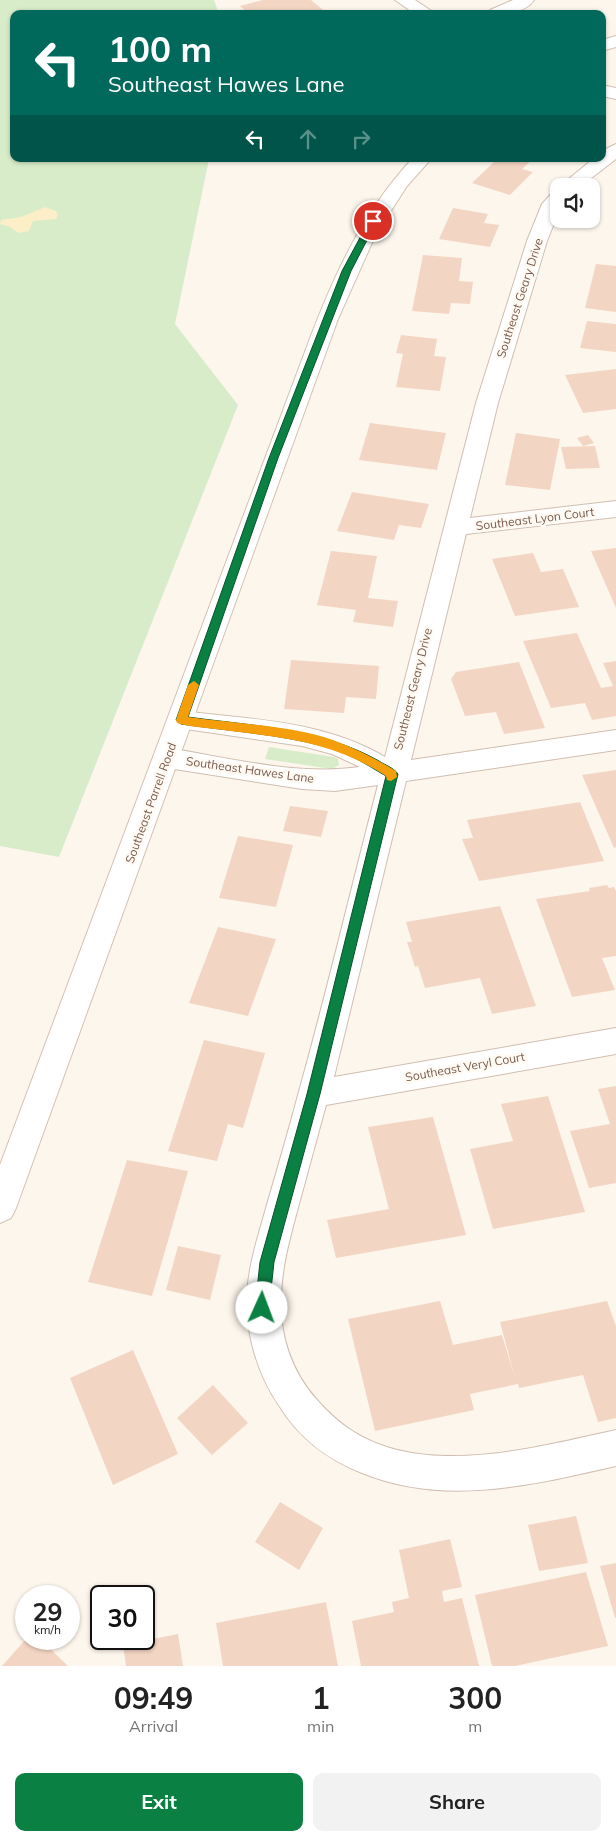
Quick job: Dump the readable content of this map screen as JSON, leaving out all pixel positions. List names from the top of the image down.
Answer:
{
  "streets": {
    "street": [
      "Southeast Geary Drive",
      "Southeast Lyon Court",
      "Southeast Hawes Lane",
      "Southeast Parrell Road",
      "Southeast Veryl Court"
    ]
  },
  "crossings": [
    ["Southeast Geary Drive", "Southeast Lyon Court"],
    ["Southeast Geary Drive", "Southeast Hawes Lane"],
    ["Southeast Geary Drive", "Southeast Veryl Court"],
    ["Southeast Hawes Lane", "Southeast Parrell Road"]
  ],
  "page": {
    "turn": ["100 m", "Southeast Hawes Lane"],
    "speed": "29 km/h",
    "limit": "30",
    "eta": [
      "09:49",
      "Arrival",
      "1",
      "min",
      "300",
      "m"
    ],
    "buttons": ["Exit", "Share"]
  }
}
